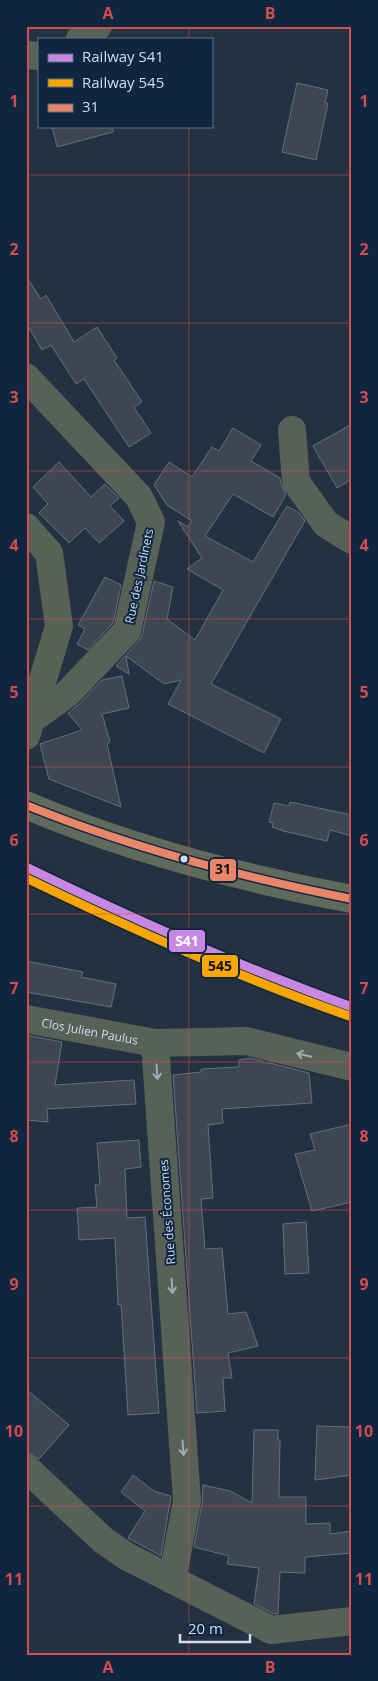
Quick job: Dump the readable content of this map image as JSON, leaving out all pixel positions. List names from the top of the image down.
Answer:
{
  "streets": {
    "street": ["Rue des Jardinets", "Clos Julien Paulus", "Rue des Économes"]
  },
  "crossings": [
    ["Clos Julien Paulus", "Rue des Économes"]
  ],
  "one_way": ["Rue des Économes"],
  "lines": ["transit line 31", "rail line S41", "rail line 545"],
  "legend": ["Railway S41", "Railway 545", "31"],
  "scale_bar": "20 m",
  "grid": {
    "columns": ["A", "B"],
    "rows": [
      "1",
      "2",
      "3",
      "4",
      "5",
      "6",
      "7",
      "8",
      "9",
      "10",
      "11"
    ]
  }
}
